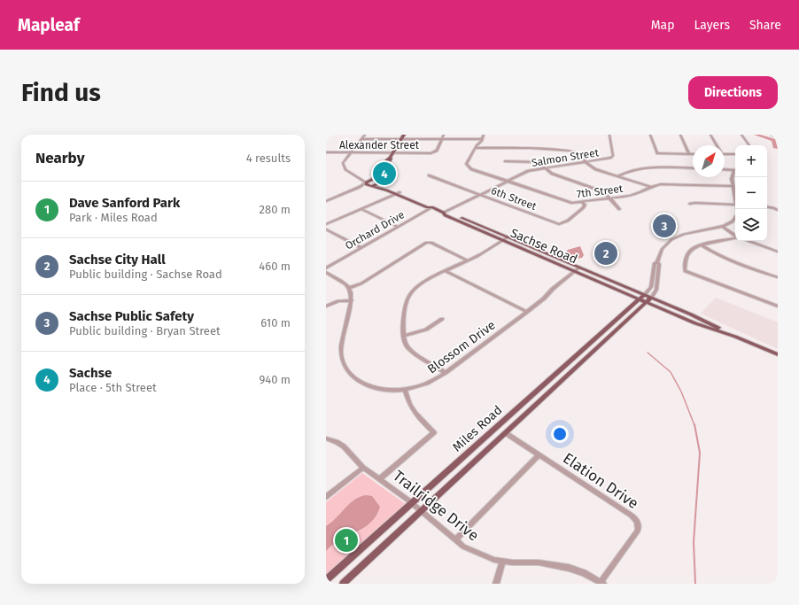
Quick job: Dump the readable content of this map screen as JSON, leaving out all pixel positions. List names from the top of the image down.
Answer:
{
  "streets": {
    "main road": ["Sachse Road", "Miles Road"],
    "street": [
      "Alexander Street",
      "Salmon Street",
      "7th Street",
      "6th Street",
      "Orchard Drive",
      "Blossom Drive",
      "Elation Drive",
      "Trailridge Drive"
    ]
  },
  "crossings": [
    ["Alexander Street", "Sachse Road"],
    ["Salmon Street", "7th Street"],
    ["Salmon Street", "6th Street"],
    ["Salmon Street", "Sachse Road"],
    ["7th Street", "6th Street"],
    ["Orchard Drive", "Sachse Road"],
    ["Sachse Road", "Blossom Drive"],
    ["Sachse Road", "Miles Road"],
    ["Miles Road", "Elation Drive"],
    ["Miles Road", "Trailridge Drive"],
    ["Elation Drive", "Trailridge Drive"]
  ],
  "north": "top right",
  "page": {
    "header": "Mapleaf",
    "nav": ["Map", "Layers", "Share"],
    "buttons": "Directions",
    "title": "Find us",
    "heading": ["Nearby", "4 results"],
    "map_buttons": ["+", "−"],
    "pins": [
      "4",
      "3",
      "2",
      "1"
    ],
    "list": [
      {
        "mark": "1",
        "name": "Dave Sanford Park",
        "note": "Park · Miles Road",
        "value": "280 m"
      },
      {
        "mark": "2",
        "name": "Sachse City Hall",
        "note": "Public building · Sachse Road",
        "value": "460 m"
      },
      {
        "mark": "3",
        "name": "Sachse Public Safety",
        "note": "Public building · Bryan Street",
        "value": "610 m"
      },
      {
        "mark": "4",
        "name": "Sachse",
        "note": "Place · 5th Street",
        "value": "940 m"
      }
    ]
  }
}
